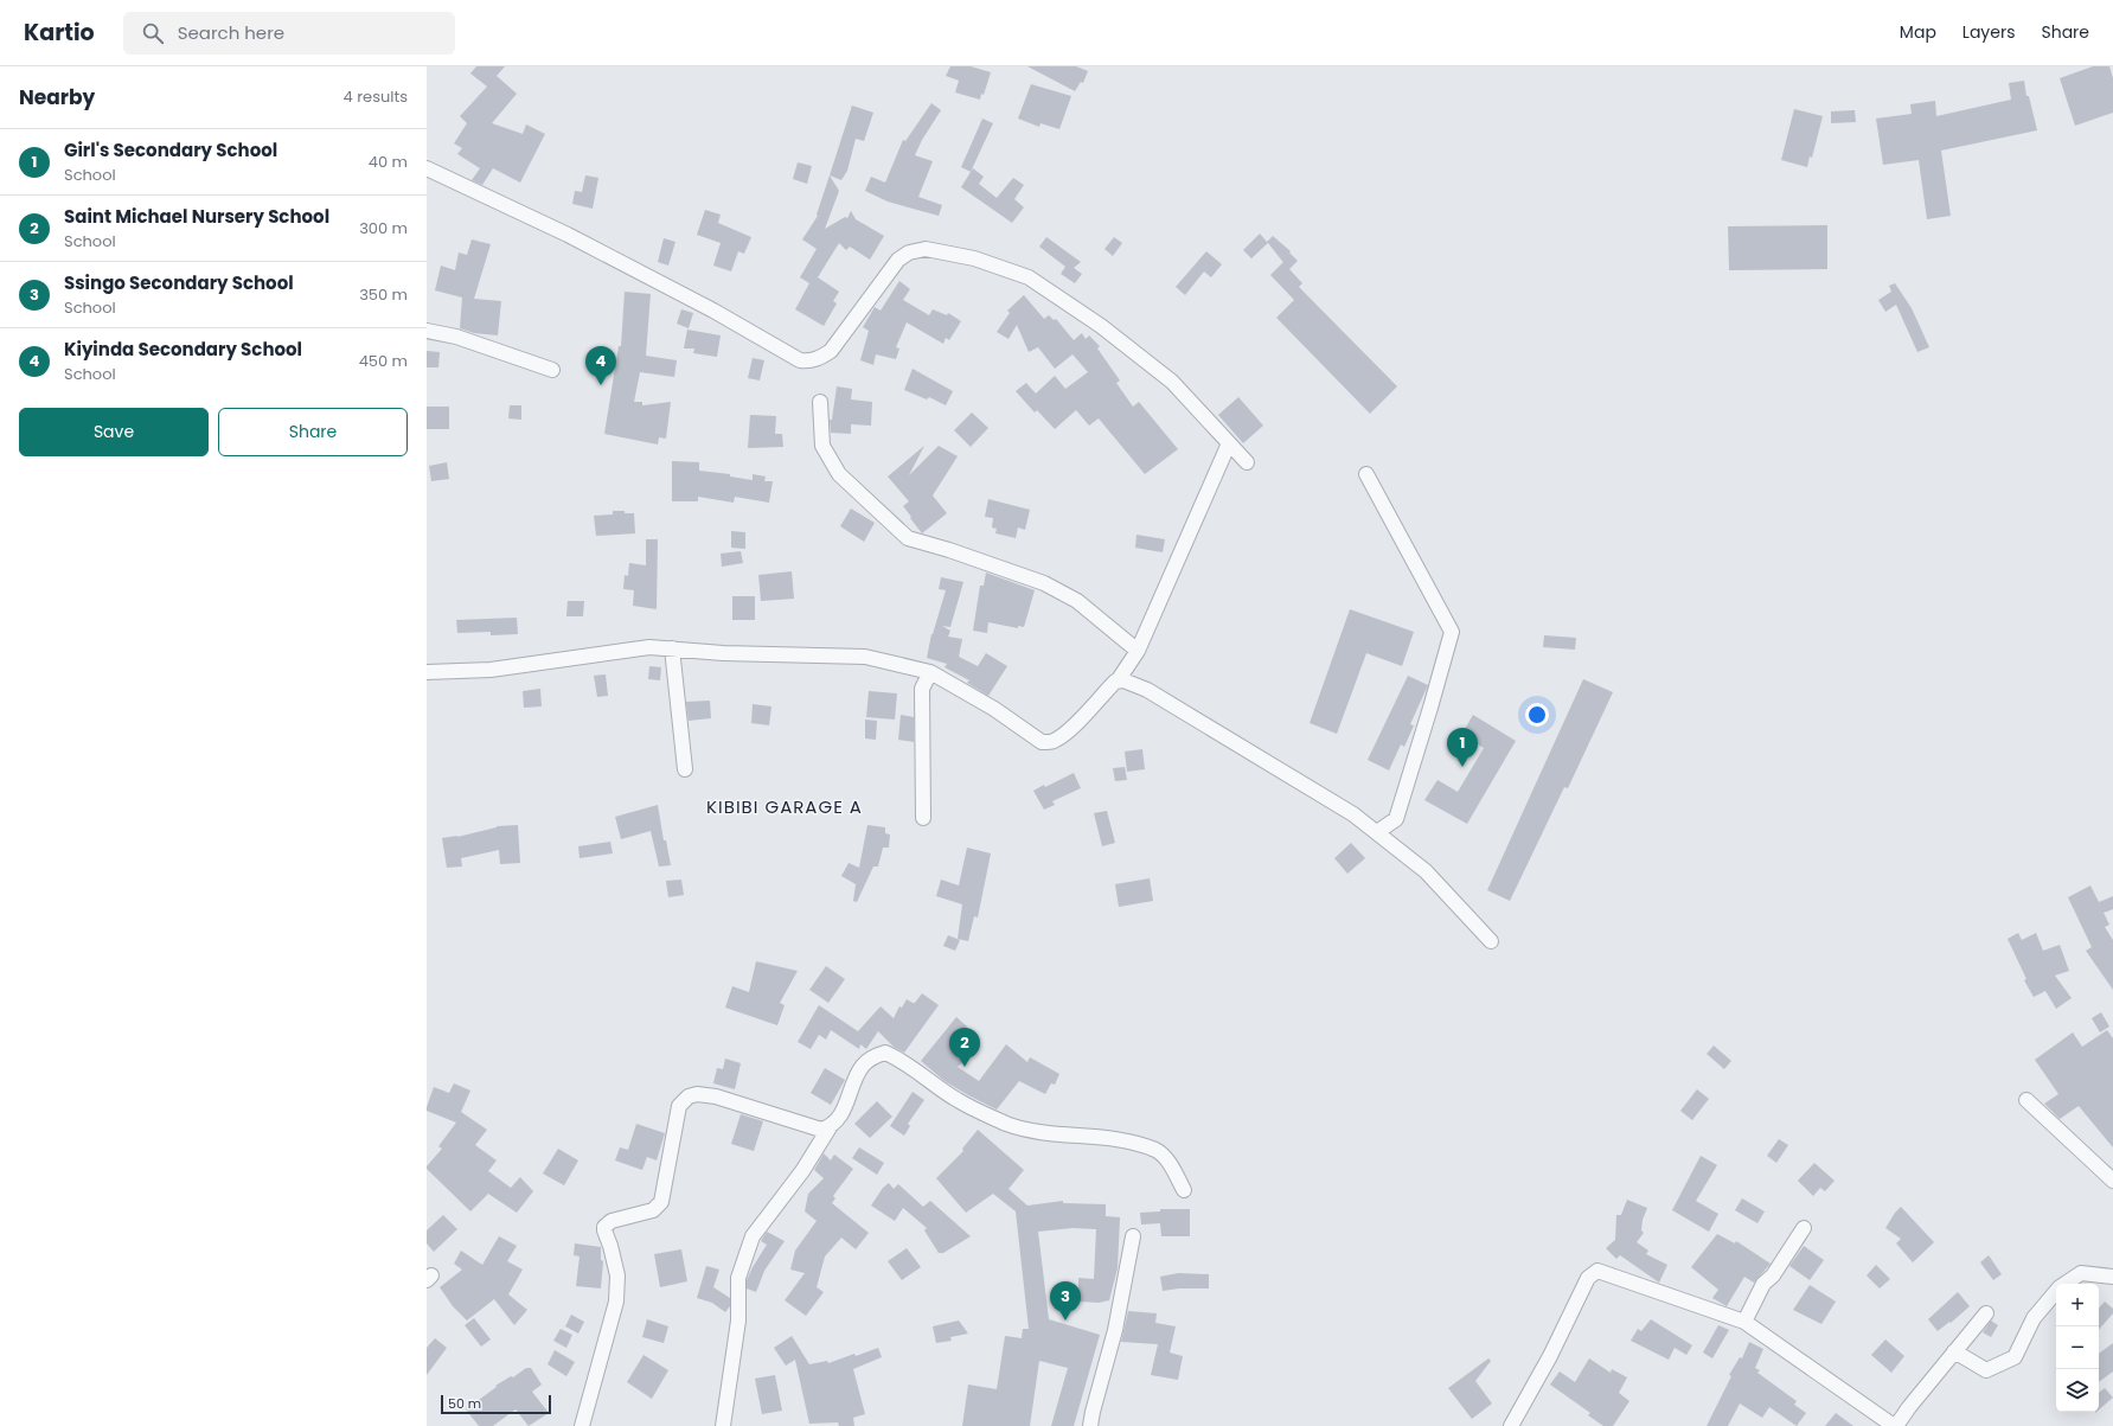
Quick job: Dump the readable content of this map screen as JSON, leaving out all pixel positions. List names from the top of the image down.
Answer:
{
  "districts": ["KIBIBI GARAGE A"],
  "scale_bar": "50 m",
  "page": {
    "header": "Kartio",
    "search": "Search here",
    "nav": ["Map", "Layers", "Share"],
    "heading": ["Nearby", "4 results"],
    "list": [
      {
        "mark": "1",
        "name": "Girl's Secondary School",
        "note": "School",
        "value": "40 m"
      },
      {
        "mark": "2",
        "name": "Saint Michael Nursery School",
        "note": "School",
        "value": "300 m"
      },
      {
        "mark": "3",
        "name": "Ssingo Secondary School",
        "note": "School",
        "value": "350 m"
      },
      {
        "mark": "4",
        "name": "Kiyinda Secondary School",
        "note": "School",
        "value": "450 m"
      }
    ],
    "pins": [
      "4",
      "1",
      "2",
      "3"
    ],
    "buttons": ["Save", "Share"],
    "map_buttons": ["+", "−"],
    "scale": "50 m"
  }
}
